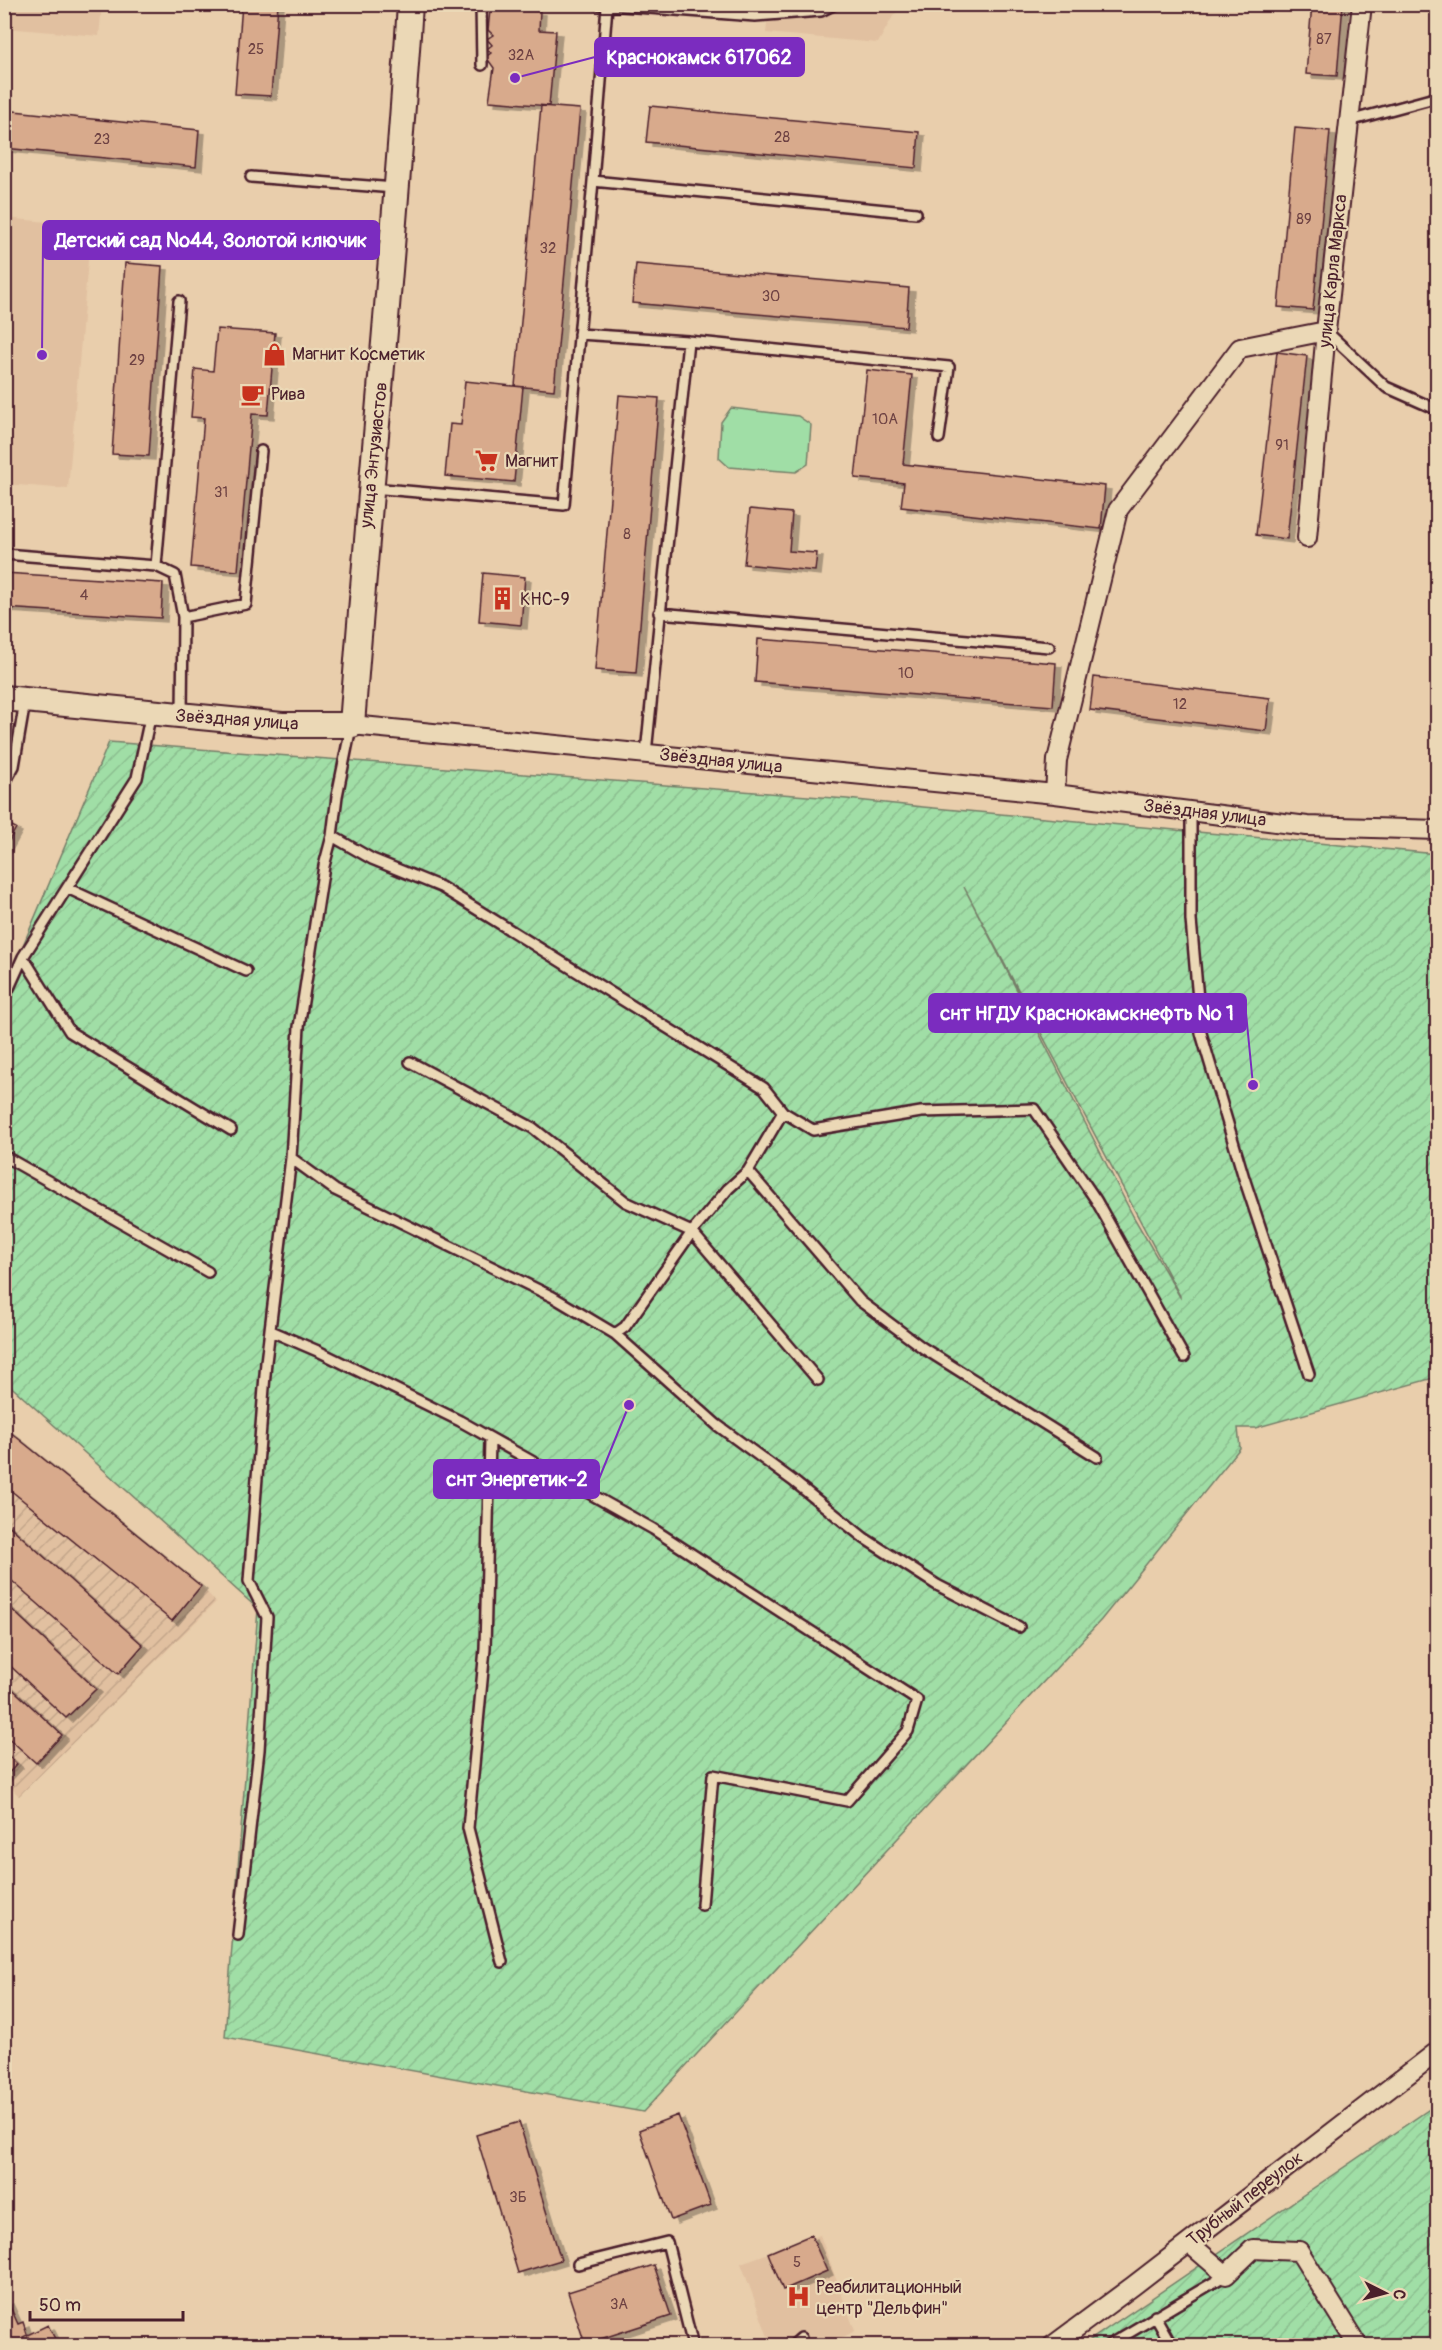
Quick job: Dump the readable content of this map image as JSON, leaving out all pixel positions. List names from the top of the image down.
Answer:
{
  "streets": {
    "street": [
      "улица Карла Маркса",
      "улица Энтузиастов",
      "Звёздная улица",
      "Трубный переулок"
    ]
  },
  "crossings": [
    ["улица Энтузиастов", "Звёздная улица"]
  ],
  "places": {
    "other": [
      "Краснокамск 617062",
      "Детский сад №44, Золотой ключик",
      "снт НГДУ Краснокамскнефть № 1",
      "снт Энергетик-2"
    ],
    "shop": ["Магнит Косметик"],
    "cafe": ["Рива"],
    "supermarket": ["Магнит"],
    "building": ["КНС-9"],
    "hospital": ["Реабилитационный центр \"Дельфин\""]
  },
  "house_numbers": [
    "87",
    "25",
    "32А",
    "28",
    "23",
    "89",
    "32",
    "30",
    "29",
    "10А",
    "91",
    "31",
    "8",
    "4",
    "10",
    "12",
    "3Б",
    "5",
    "3А"
  ],
  "scale_bar": "50 m",
  "north": "right"
}
